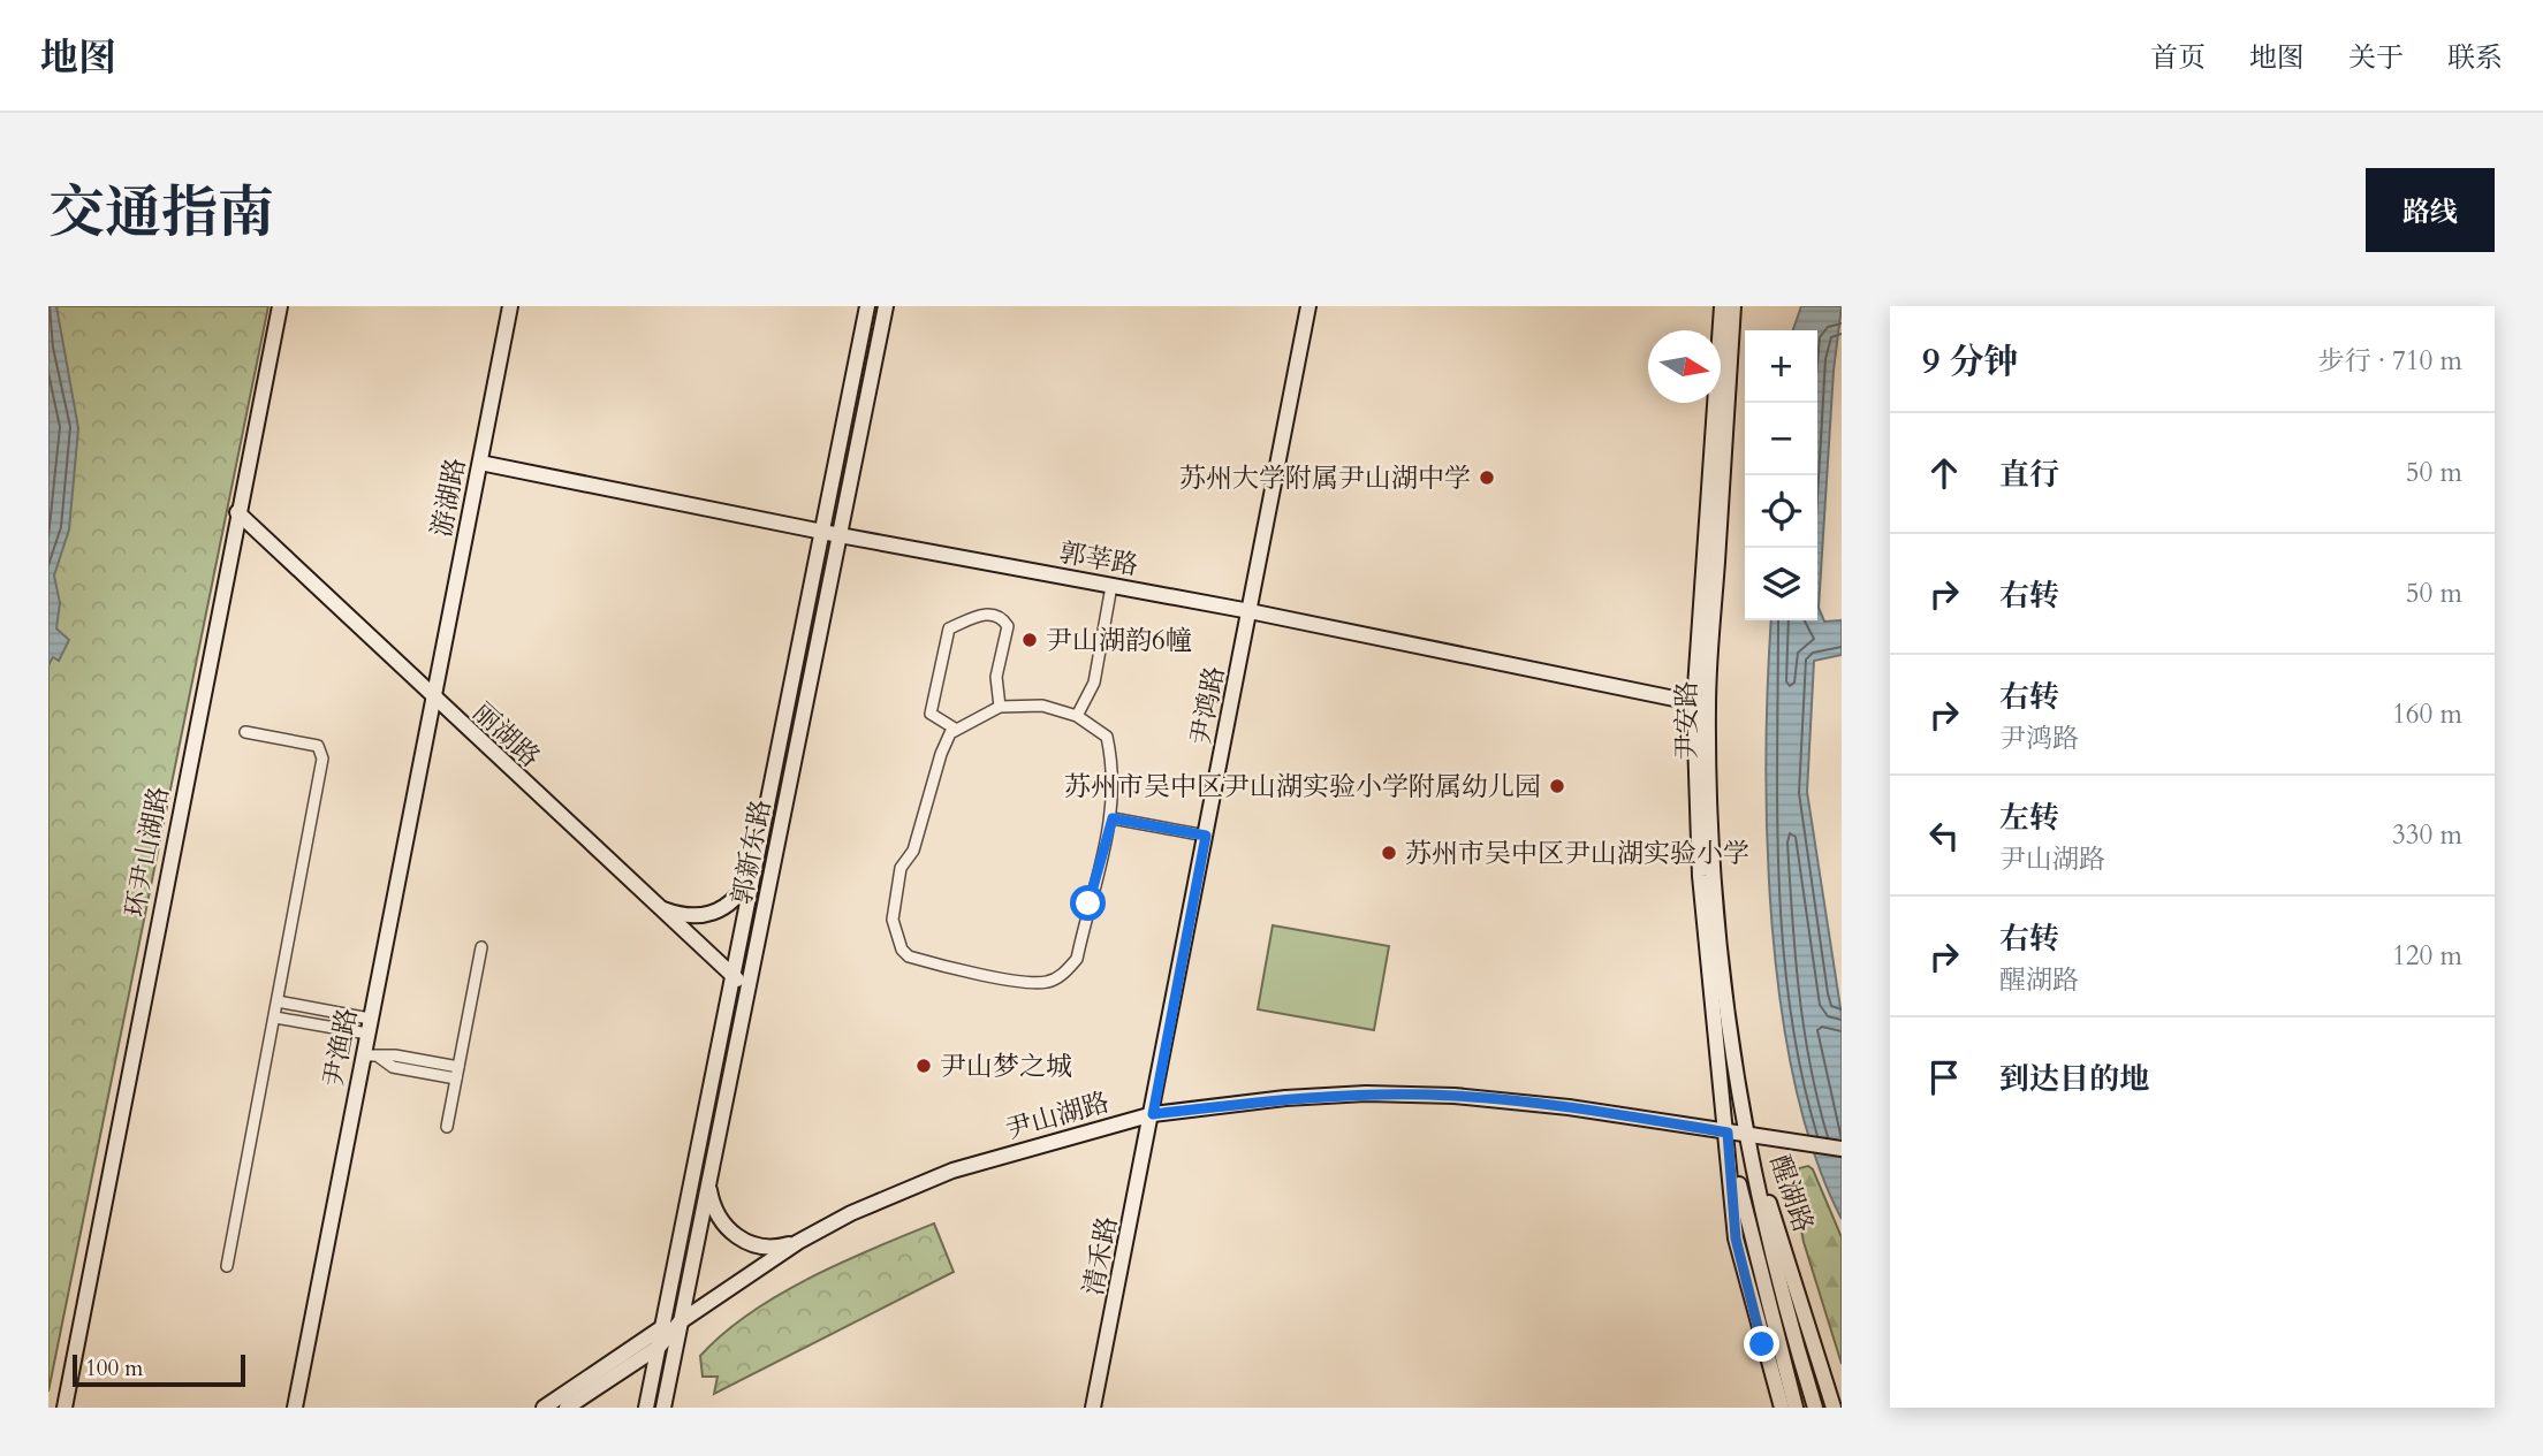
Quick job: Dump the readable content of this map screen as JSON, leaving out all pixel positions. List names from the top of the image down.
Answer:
{
  "streets": {
    "street": [
      "游湖路",
      "郭莘路",
      "尹鸿路",
      "尹安路",
      "丽湖路",
      "环尹山湖路",
      "郭新东路",
      "尹渔路",
      "尹山湖路",
      "醒湖路",
      "清禾路"
    ]
  },
  "crossings": [
    ["游湖路", "郭莘路"],
    ["游湖路", "丽湖路"],
    ["游湖路", "尹渔路"],
    ["郭莘路", "尹鸿路"],
    ["郭莘路", "尹安路"],
    ["郭莘路", "郭新东路"],
    ["尹鸿路", "尹山湖路"],
    ["尹鸿路", "清禾路"],
    ["尹安路", "尹山湖路"],
    ["尹安路", "醒湖路"],
    ["丽湖路", "环尹山湖路"],
    ["丽湖路", "郭新东路"],
    ["丽湖路", "尹渔路"],
    ["郭新东路", "尹山湖路"],
    ["尹山湖路", "醒湖路"],
    ["尹山湖路", "清禾路"]
  ],
  "places": [
    "苏州大学附属尹山湖中学",
    "尹山湖韵6幢",
    "苏州市吴中区尹山湖实验小学附属幼儿园",
    "苏州市吴中区尹山湖实验小学",
    "尹山梦之城"
  ],
  "scale_bar": "100 m",
  "north": "right",
  "page": {
    "header": "地图",
    "nav": [
      "首页",
      "地图",
      "关于",
      "联系"
    ],
    "title": "交通指南",
    "buttons": "路线",
    "heading": ["9 分钟", "步行 · 710 m"],
    "map_buttons": ["+", "−"],
    "list": [
      ["直行", "50 m"],
      ["右转", "50 m"],
      ["右转", "尹鸿路", "160 m"],
      ["左转", "尹山湖路", "330 m"],
      ["右转", "醒湖路", "120 m"],
      "到达目的地"
    ],
    "scale": "100 m"
  }
}
